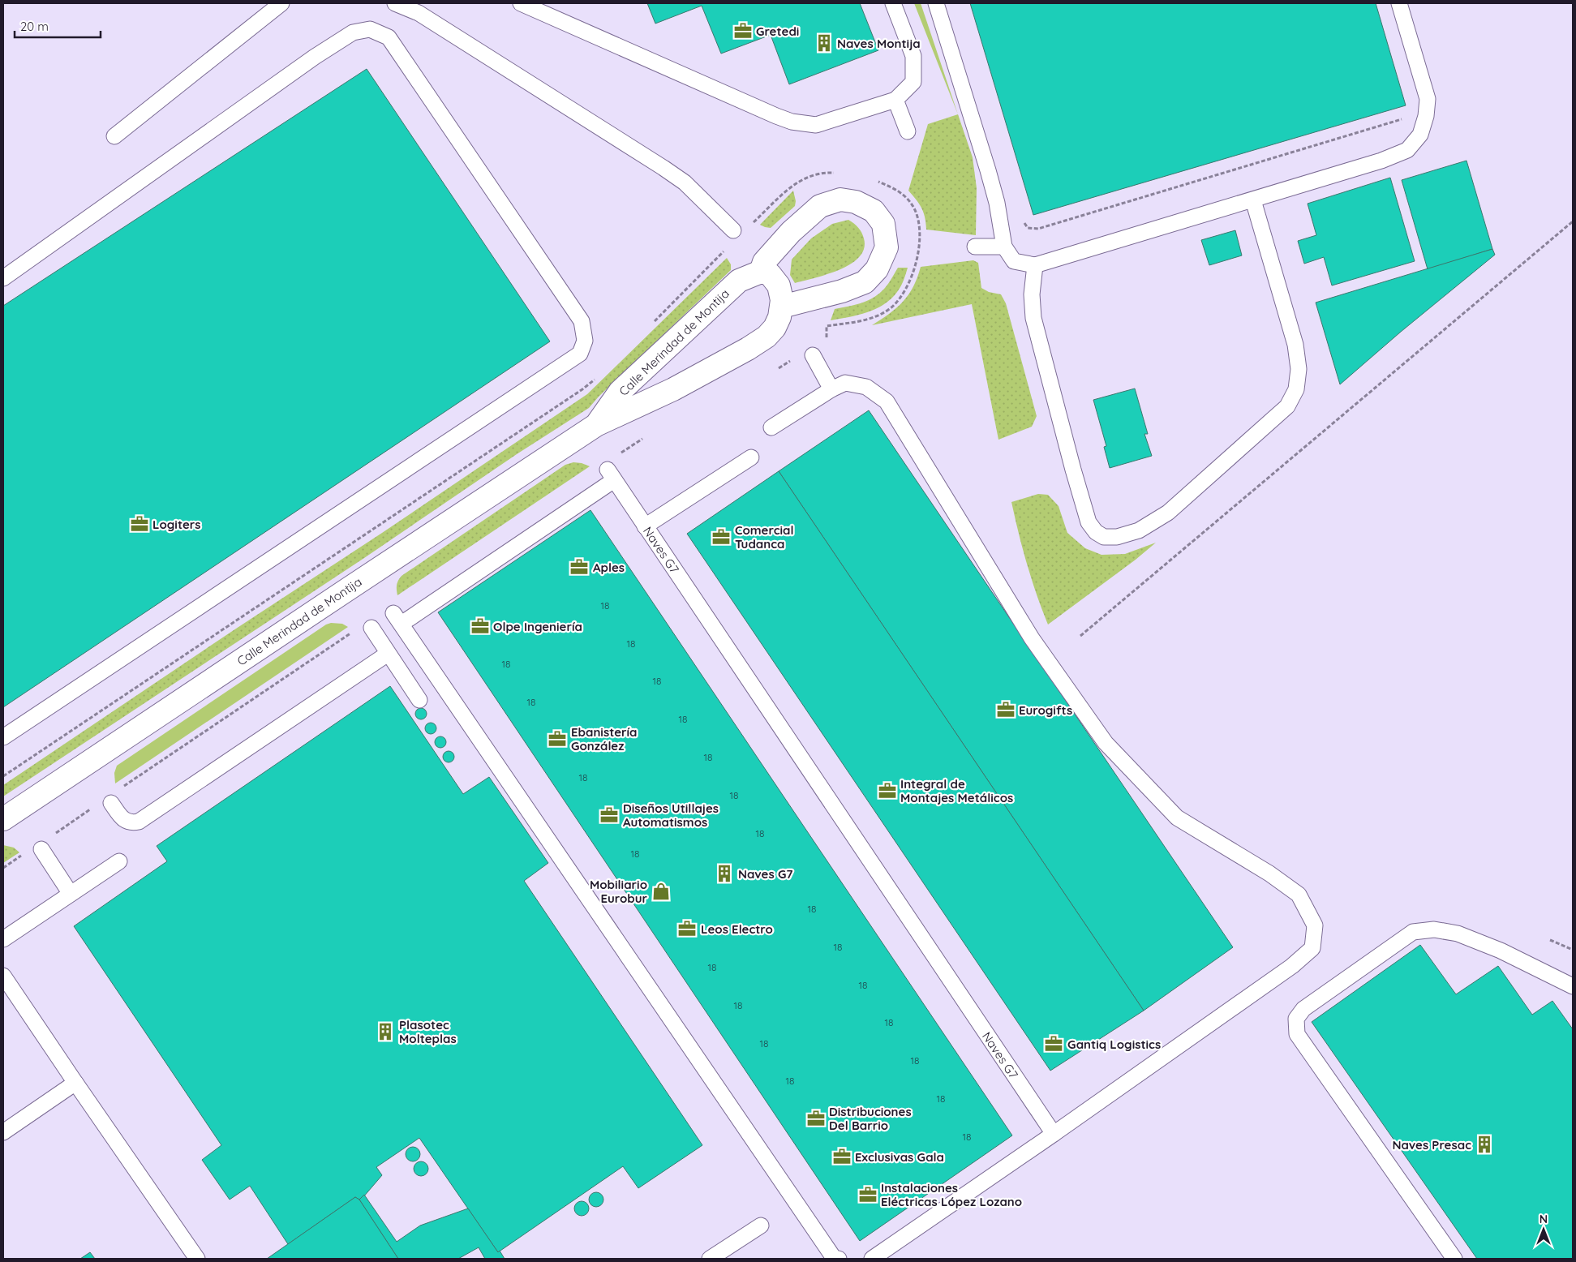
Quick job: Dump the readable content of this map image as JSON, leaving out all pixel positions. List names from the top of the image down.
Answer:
{
  "streets": {
    "street": ["Calle Merindad de Montija"],
    "lane": ["Naves G7"]
  },
  "places": {
    "office": [
      "Gretedi",
      "Logiters",
      "Comercial Tudanca",
      "Aples",
      "Olpe Ingeniería",
      "Eurogifts",
      "Ebanistería González",
      "Integral de Montajes Metálicos",
      "Diseños Utillajes Automatismos",
      "Leos Electro",
      "Gantiq Logistics",
      "Distribuciones Del Barrio",
      "Exclusivas Gala",
      "Instalaciones Eléctricas López Lozano"
    ],
    "building": [
      "Naves Montija",
      "Naves G7",
      "Plasotec Molteplas",
      "Naves Presac"
    ],
    "shop": ["Mobiliario Eurobur"]
  },
  "house_numbers": [
    "18",
    "18",
    "18",
    "18",
    "18",
    "18",
    "18",
    "18",
    "18",
    "18",
    "18",
    "18",
    "18",
    "18",
    "18",
    "18",
    "18",
    "18",
    "18",
    "18",
    "18",
    "18"
  ],
  "scale_bar": "20 m",
  "north": "top"
}
